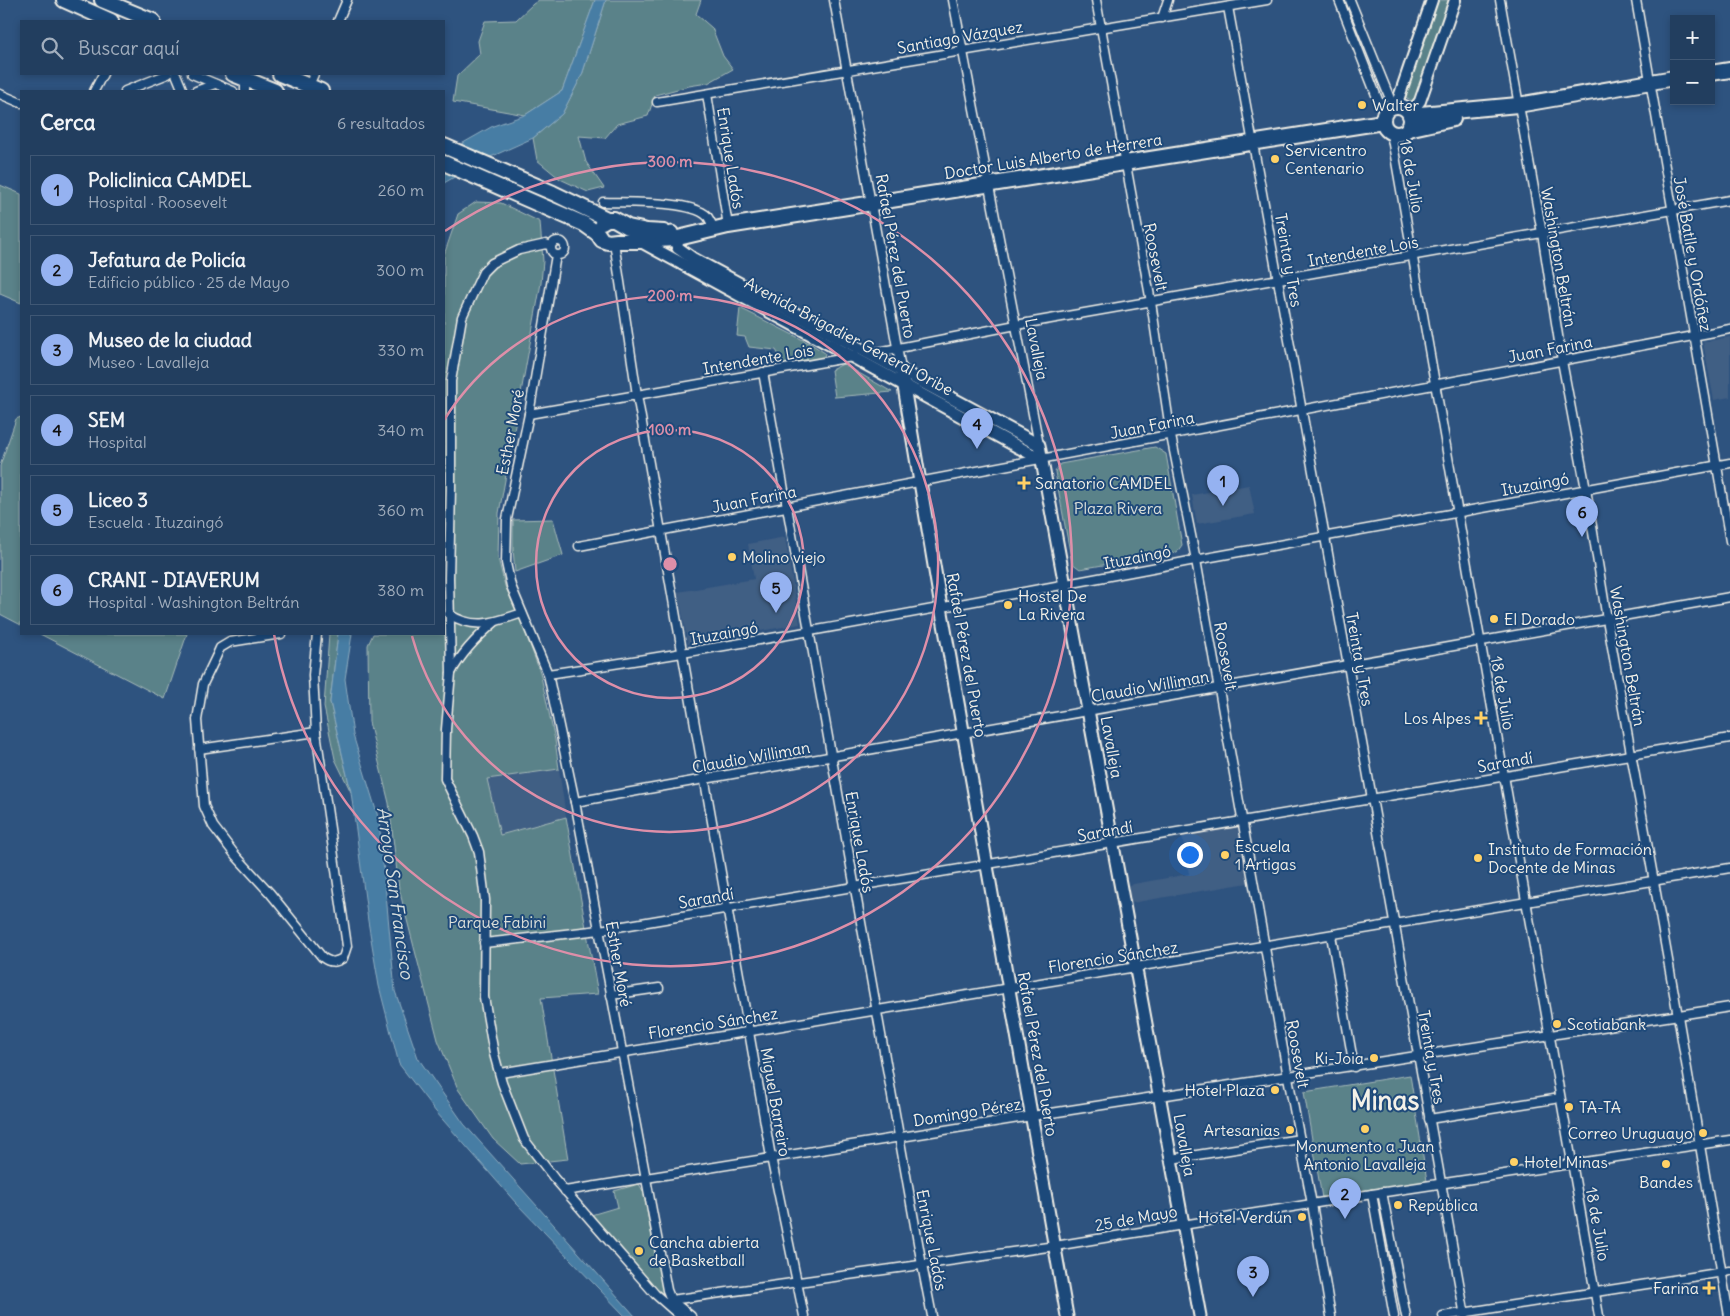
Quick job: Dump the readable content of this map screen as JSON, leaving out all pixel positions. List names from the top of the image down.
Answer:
{
  "streets": {
    "highway": ["Doctor Luis Alberto de Herrera"],
    "main road": ["Rafael Pérez del Puerto", "Avenida Brigadier General Oribe", "Lavalleja"],
    "street": [
      "Santiago Vázquez",
      "Enrique Ladós",
      "18 de Julio",
      "Intendente Lois",
      "José Batlle y Ordóñez",
      "Roosevelt",
      "Washington Beltrán",
      "Treinta y Tres",
      "Juan Farina",
      "Esther Moré",
      "Ituzaingó",
      "Claudio Williman",
      "Sarandí",
      "Florencio Sánchez",
      "Miguel Barreiro",
      "Domingo Pérez",
      "25 de Mayo"
    ]
  },
  "crossings": [
    ["Santiago Vázquez", "Enrique Ladós"],
    ["Santiago Vázquez", "Rafael Pérez del Puerto"],
    ["Santiago Vázquez", "Roosevelt"],
    ["Santiago Vázquez", "Treinta y Tres"],
    ["Santiago Vázquez", "Lavalleja"],
    ["Doctor Luis Alberto de Herrera", "Enrique Ladós"],
    ["Doctor Luis Alberto de Herrera", "18 de Julio"],
    ["Doctor Luis Alberto de Herrera", "Rafael Pérez del Puerto"],
    ["Doctor Luis Alberto de Herrera", "Roosevelt"],
    ["Doctor Luis Alberto de Herrera", "Treinta y Tres"],
    ["Doctor Luis Alberto de Herrera", "Avenida Brigadier General Oribe"],
    ["Doctor Luis Alberto de Herrera", "Lavalleja"],
    ["Doctor Luis Alberto de Herrera", "Miguel Barreiro"],
    ["Enrique Ladós", "Intendente Lois"],
    ["Enrique Ladós", "Juan Farina"],
    ["Enrique Ladós", "Ituzaingó"],
    ["Enrique Ladós", "Claudio Williman"],
    ["Enrique Ladós", "Sarandí"],
    ["Enrique Ladós", "Florencio Sánchez"],
    ["Enrique Ladós", "Domingo Pérez"],
    ["Enrique Ladós", "25 de Mayo"],
    ["18 de Julio", "Intendente Lois"],
    ["18 de Julio", "Juan Farina"],
    ["18 de Julio", "Ituzaingó"],
    ["18 de Julio", "Claudio Williman"],
    ["18 de Julio", "Sarandí"],
    ["18 de Julio", "Florencio Sánchez"],
    ["18 de Julio", "Domingo Pérez"],
    ["18 de Julio", "25 de Mayo"],
    ["Intendente Lois", "José Batlle y Ordóñez"],
    ["Intendente Lois", "Rafael Pérez del Puerto"],
    ["Intendente Lois", "Roosevelt"],
    ["Intendente Lois", "Washington Beltrán"],
    ["Intendente Lois", "Treinta y Tres"],
    ["Intendente Lois", "Avenida Brigadier General Oribe"],
    ["Intendente Lois", "Lavalleja"],
    ["Intendente Lois", "Esther Moré"],
    ["Intendente Lois", "Miguel Barreiro"],
    ["José Batlle y Ordóñez", "Juan Farina"],
    ["José Batlle y Ordóñez", "Ituzaingó"],
    ["Rafael Pérez del Puerto", "Avenida Brigadier General Oribe"],
    ["Rafael Pérez del Puerto", "Juan Farina"],
    ["Rafael Pérez del Puerto", "Ituzaingó"],
    ["Rafael Pérez del Puerto", "Claudio Williman"],
    ["Rafael Pérez del Puerto", "Sarandí"],
    ["Rafael Pérez del Puerto", "Florencio Sánchez"],
    ["Rafael Pérez del Puerto", "Domingo Pérez"],
    ["Rafael Pérez del Puerto", "25 de Mayo"],
    ["Roosevelt", "Juan Farina"],
    ["Roosevelt", "Ituzaingó"],
    ["Roosevelt", "Claudio Williman"],
    ["Roosevelt", "Sarandí"],
    ["Roosevelt", "Florencio Sánchez"],
    ["Roosevelt", "Domingo Pérez"],
    ["Roosevelt", "25 de Mayo"],
    ["Washington Beltrán", "Juan Farina"],
    ["Washington Beltrán", "Ituzaingó"],
    ["Washington Beltrán", "Claudio Williman"],
    ["Washington Beltrán", "Sarandí"],
    ["Washington Beltrán", "Florencio Sánchez"],
    ["Washington Beltrán", "Domingo Pérez"],
    ["Washington Beltrán", "25 de Mayo"],
    ["Treinta y Tres", "Juan Farina"],
    ["Treinta y Tres", "Ituzaingó"],
    ["Treinta y Tres", "Claudio Williman"],
    ["Treinta y Tres", "Sarandí"],
    ["Treinta y Tres", "Florencio Sánchez"],
    ["Treinta y Tres", "Domingo Pérez"],
    ["Treinta y Tres", "25 de Mayo"],
    ["Avenida Brigadier General Oribe", "Lavalleja"],
    ["Avenida Brigadier General Oribe", "Juan Farina"],
    ["Lavalleja", "Juan Farina"],
    ["Lavalleja", "Ituzaingó"],
    ["Lavalleja", "Claudio Williman"],
    ["Lavalleja", "Sarandí"],
    ["Lavalleja", "Florencio Sánchez"],
    ["Lavalleja", "Domingo Pérez"],
    ["Lavalleja", "25 de Mayo"],
    ["Juan Farina", "Miguel Barreiro"],
    ["Esther Moré", "Ituzaingó"],
    ["Esther Moré", "Claudio Williman"],
    ["Esther Moré", "Sarandí"],
    ["Esther Moré", "Florencio Sánchez"],
    ["Esther Moré", "Domingo Pérez"],
    ["Esther Moré", "25 de Mayo"],
    ["Ituzaingó", "Miguel Barreiro"],
    ["Claudio Williman", "Miguel Barreiro"],
    ["Sarandí", "Miguel Barreiro"],
    ["Florencio Sánchez", "Miguel Barreiro"],
    ["Miguel Barreiro", "Domingo Pérez"],
    ["Miguel Barreiro", "25 de Mayo"]
  ],
  "districts": ["Minas"],
  "water": ["Arroyo San Francisco"],
  "parks": ["Plaza Rivera", "Parque Fabini"],
  "places": {
    "other": [
      "Walter",
      "Servicentro Centenario",
      "Molino viejo",
      "Hostel De La Rivera",
      "El Dorado",
      "Escuela 1 Artigas",
      "Instituto de Formación Docente de Minas",
      "Scotiabank",
      "Ki-Joia",
      "Hotel Plaza",
      "TA-TA",
      "Monumento a Juan Antonio Lavalleja",
      "Artesanias",
      "Correo Uruguayo",
      "Hotel Minas",
      "Bandes",
      "República",
      "Hotel Verdún",
      "Cancha abierta de Basketball"
    ],
    "health": ["Sanatorio CAMDEL", "Los Alpes", "Farina"]
  },
  "page": {
    "map_buttons": ["+", "−"],
    "search": "Buscar aquí",
    "heading": ["Cerca", "6 resultados"],
    "list": [
      {
        "mark": "1",
        "name": "Policlinica CAMDEL",
        "note": "Hospital · Roosevelt",
        "value": "260 m"
      },
      {
        "mark": "2",
        "name": "Jefatura de Policía",
        "note": "Edificio público · 25 de Mayo",
        "value": "300 m"
      },
      {
        "mark": "3",
        "name": "Museo de la ciudad",
        "note": "Museo · Lavalleja",
        "value": "330 m"
      },
      {
        "mark": "4",
        "name": "SEM",
        "note": "Hospital",
        "value": "340 m"
      },
      {
        "mark": "5",
        "name": "Liceo 3",
        "note": "Escuela · Ituzaingó",
        "value": "360 m"
      },
      {
        "mark": "6",
        "name": "CRANI - DIAVERUM",
        "note": "Hospital · Washington Beltrán",
        "value": "380 m"
      }
    ],
    "pins": [
      "4",
      "1",
      "6",
      "5",
      "2",
      "3"
    ]
  },
  "rings": ["300 m", "200 m", "100 m"]
}
